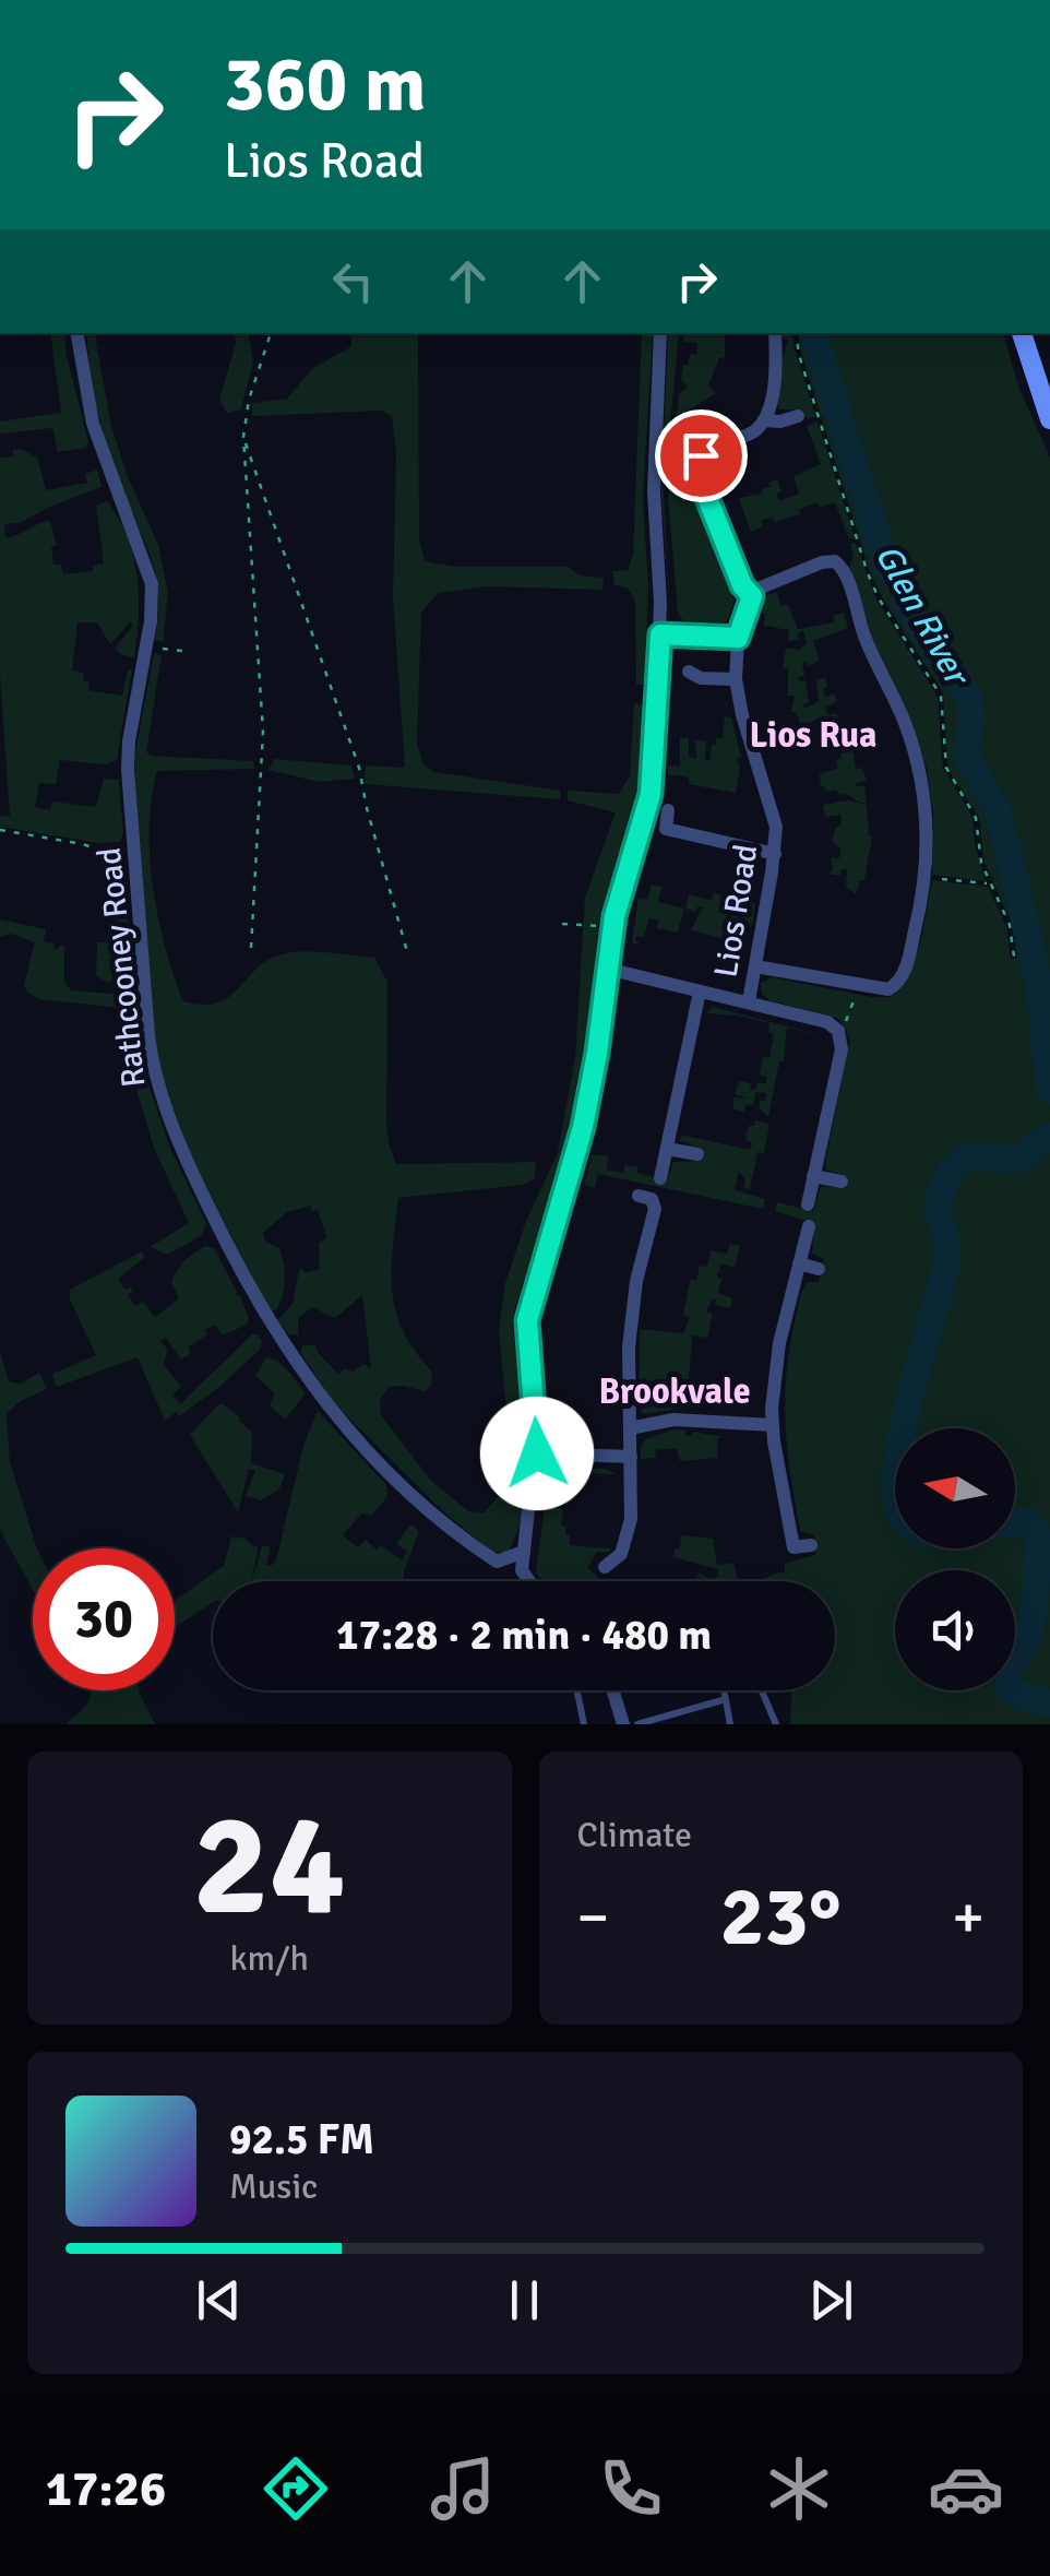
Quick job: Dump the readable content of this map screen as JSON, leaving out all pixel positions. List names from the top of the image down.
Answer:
{
  "streets": {
    "street": ["Lios Road", "Rathcooney Road"]
  },
  "districts": ["Lios Rua", "Brookvale"],
  "water": ["Glen River"],
  "north": "left",
  "page": {
    "turn": ["360 m", "Lios Road"],
    "limit": "30",
    "trip": "17:28 · 2 min · 480 m",
    "tile": [
      ["24", "km/h"],
      "Climate"
    ],
    "heat": ["−", "23°", "+"],
    "song": ["92.5 FM", "Music"],
    "tabs": "17:26"
  }
}
